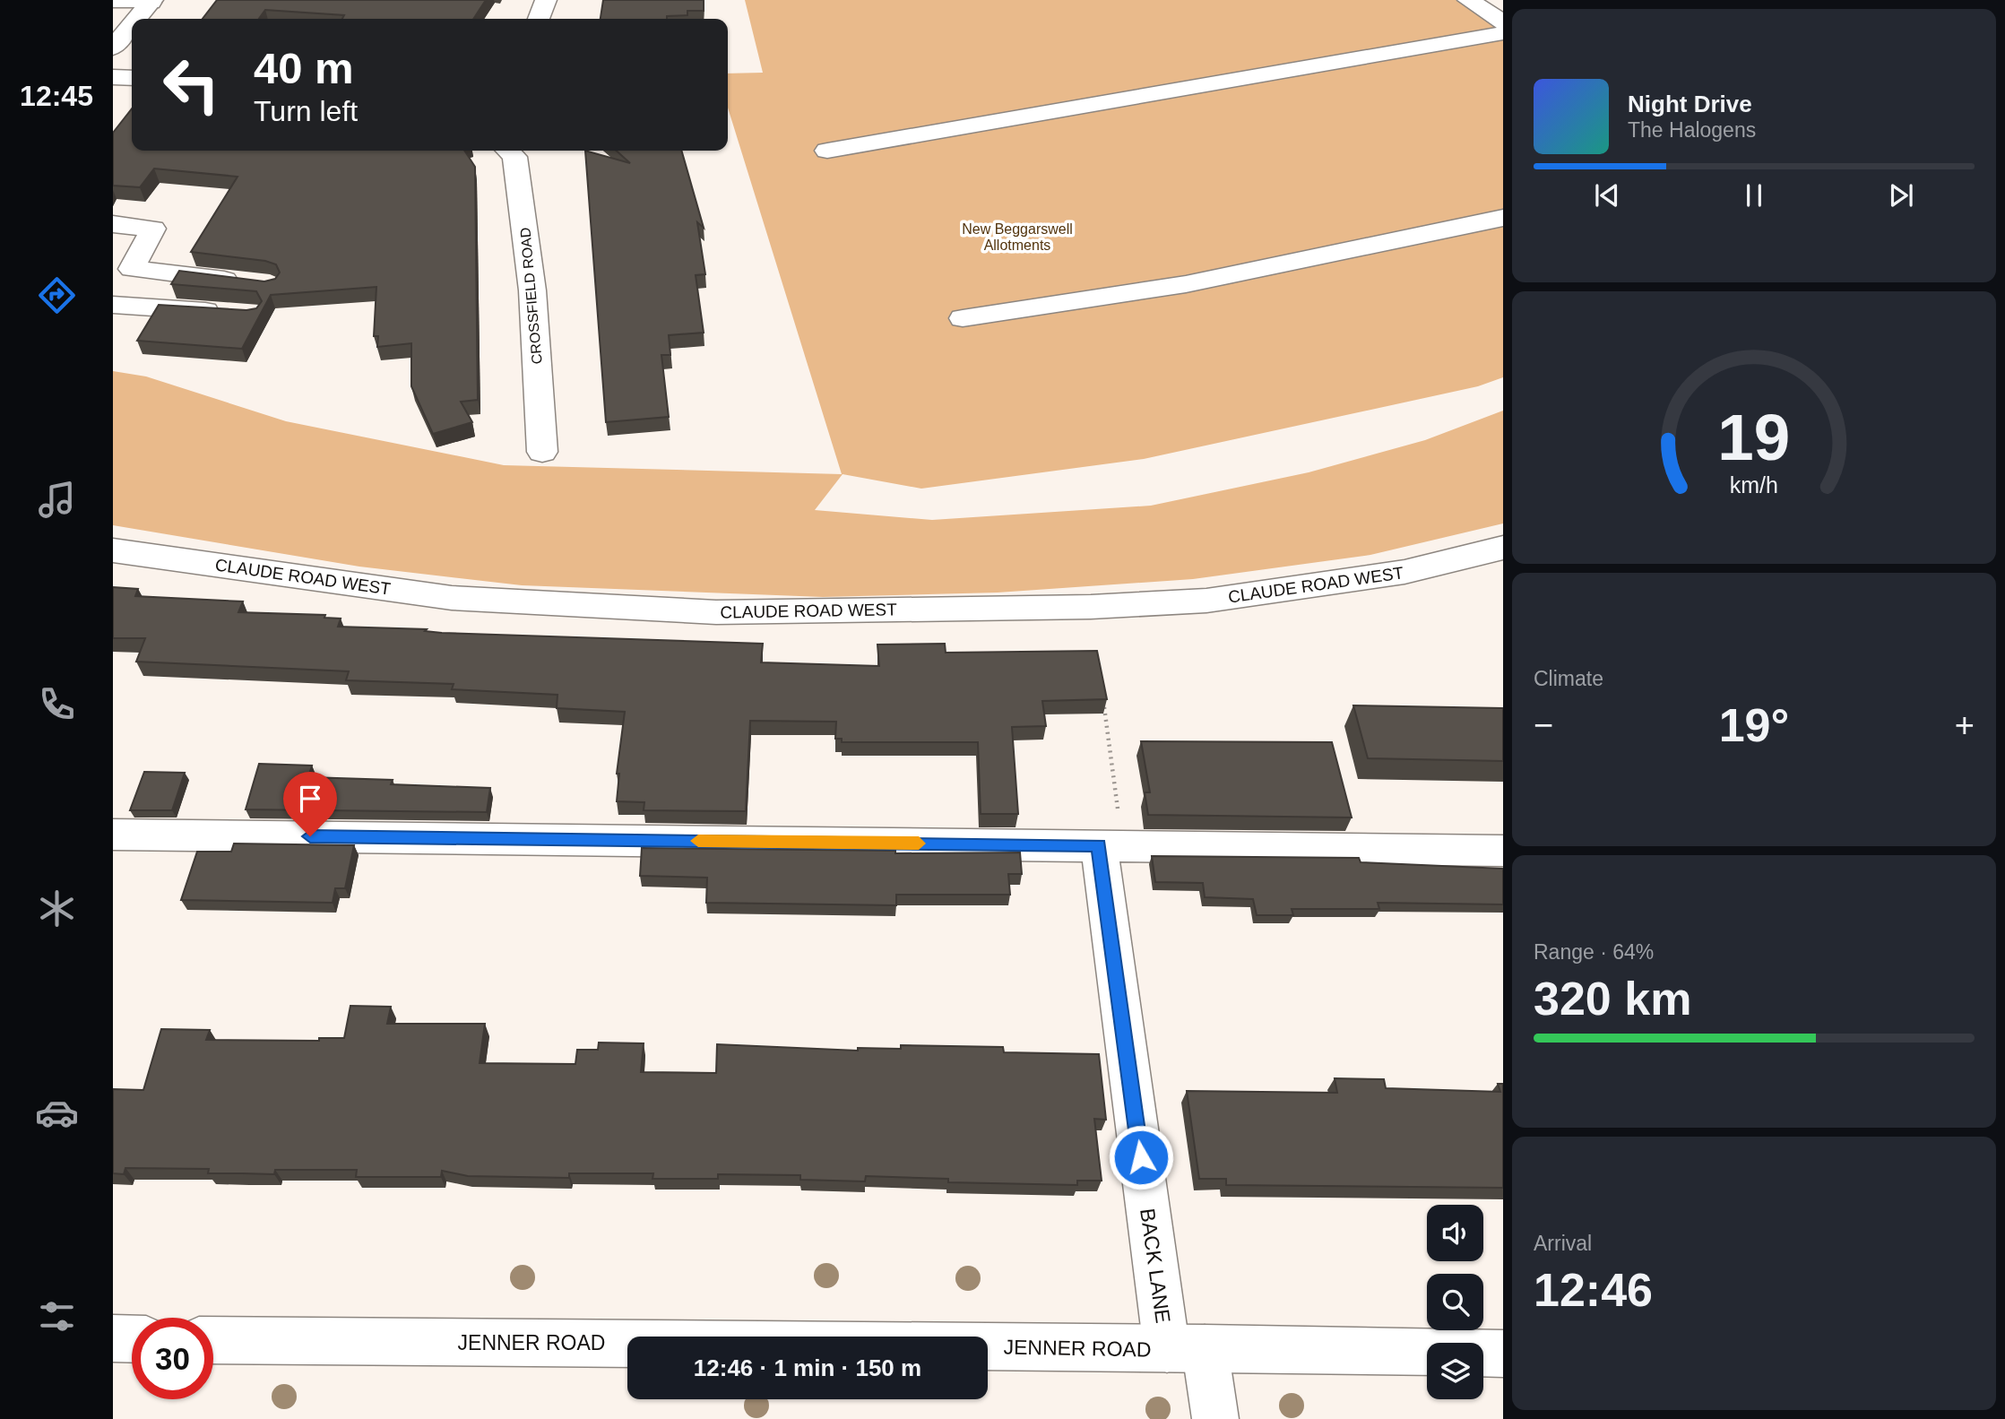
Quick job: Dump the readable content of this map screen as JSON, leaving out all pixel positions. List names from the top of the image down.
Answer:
{
  "streets": {
    "street": [
      "CROSSFIELD ROAD",
      "CLAUDE ROAD WEST",
      "BACK LANE",
      "JENNER ROAD"
    ]
  },
  "crossings": [
    ["BACK LANE", "JENNER ROAD"]
  ],
  "parks": ["New Beggarswell Allotments"],
  "page": {
    "tabs": "12:45",
    "turn": ["40 m", "Turn left"],
    "song": ["Night Drive", "The Halogens"],
    "tile": [
      "Climate",
      ["Range · 64%", "320 km"],
      ["Arrival", "12:46"]
    ],
    "heat": ["−", "19°", "+"],
    "limit": "30",
    "trip": "12:46 · 1 min · 150 m",
    "gauge": ["19", "km/h"]
  }
}
